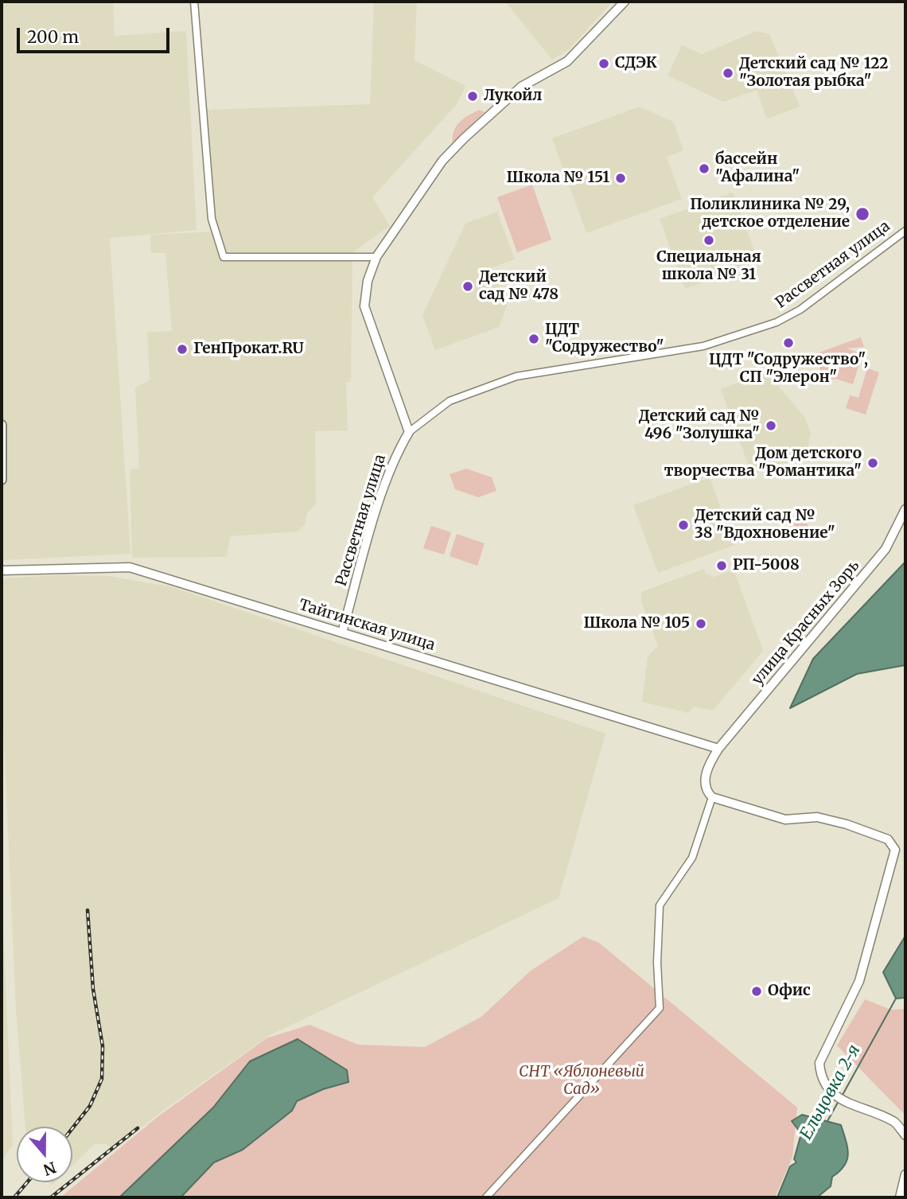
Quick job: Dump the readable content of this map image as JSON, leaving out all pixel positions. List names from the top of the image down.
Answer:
{
  "streets": {
    "main road": ["Рассветная улица", "улица Красных Зорь", "Тайгинская улица"]
  },
  "crossings": [
    ["Рассветная улица", "Тайгинская улица"],
    ["улица Красных Зорь", "Тайгинская улица"]
  ],
  "water": ["Ельцовка 2-я"],
  "parks": ["СНТ «Яблоневый Сад»"],
  "places": [
    "СДЭК",
    "Детский сад № 122 \"Золотая рыбка\"",
    "Лукойл",
    "бассейн \"Афалина\"",
    "Школа № 151",
    "Поликлиника № 29, детское отделение",
    "Специальная школа № 31",
    "Детский сад № 478",
    "ЦДТ \"Содружество\"",
    "ЦДТ \"Содружество\", СП \"Элерон\"",
    "ГенПрокат.RU",
    "Детский сад № 496 \"Золушка\"",
    "Дом детского творчества \"Романтика\"",
    "Детский сад № 38 \"Вдохновение\"",
    "РП-5008",
    "Школа № 105",
    "Офис"
  ],
  "scale_bar": "200 m",
  "north": "bottom"
}
